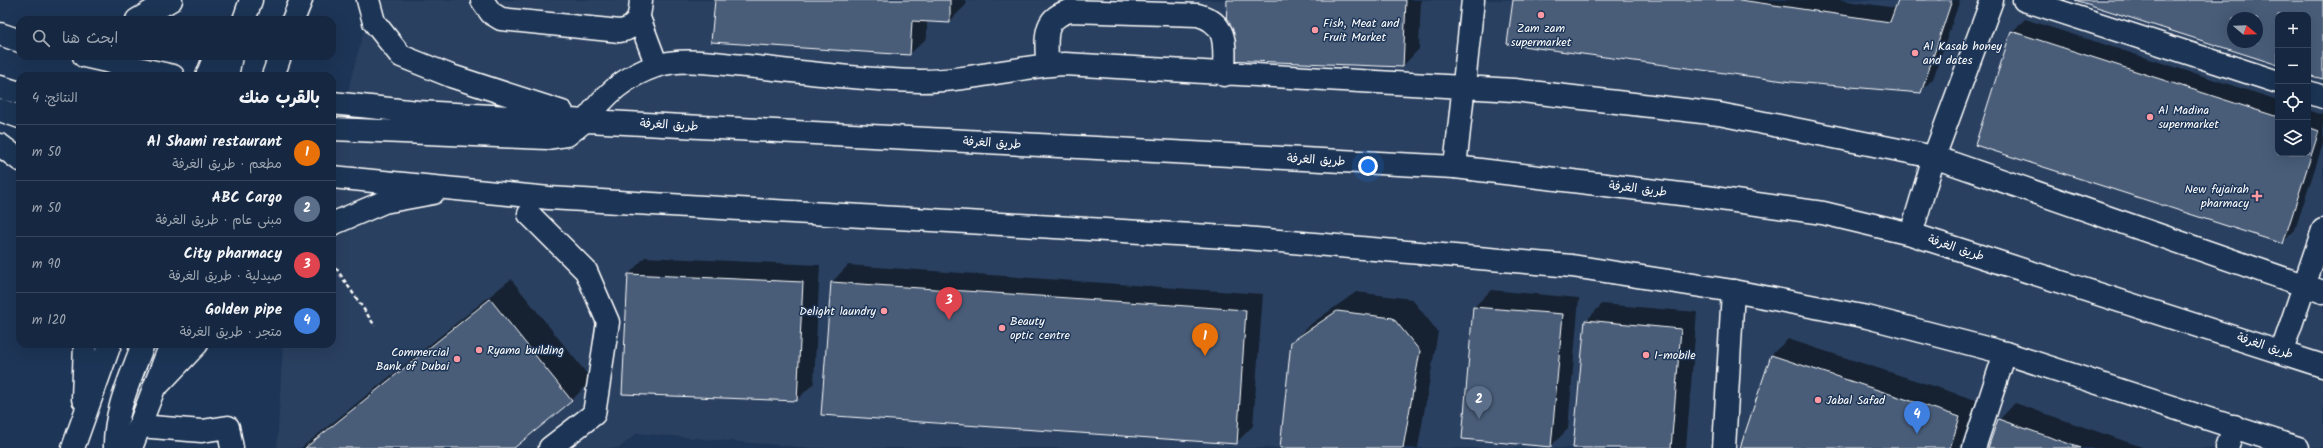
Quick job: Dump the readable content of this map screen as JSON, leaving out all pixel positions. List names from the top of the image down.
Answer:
{
  "streets": {
    "main road": ["طريق الغرفة"]
  },
  "places": {
    "other": [
      "Zam zam supermarket",
      "Fish, Meat and Fruit Market",
      "Al Kasab honey and dates",
      "Al Madina supermarket",
      "Delight laundry",
      "Beauty optic centre",
      "Ryama building",
      "I-mobile",
      "Commercial Bank of Dubai",
      "Jabal Safad"
    ],
    "health": ["New fujairah pharmacy"]
  },
  "north": "right",
  "page": {
    "map_buttons": ["+", "−"],
    "search": "ابحث هنا",
    "heading": ["بالقرب منك", "النتائج: 4"],
    "list": [
      {
        "mark": "1",
        "name": "Al Shami restaurant",
        "note": "مطعم · طريق الغرفة",
        "value": "50 m"
      },
      {
        "mark": "2",
        "name": "ABC Cargo",
        "note": "مبنى عام · طريق الغرفة",
        "value": "50 m"
      },
      {
        "mark": "3",
        "name": "City pharmacy",
        "note": "صيدلية · طريق الغرفة",
        "value": "90 m"
      },
      {
        "mark": "4",
        "name": "Golden pipe",
        "note": "متجر · طريق الغرفة",
        "value": "120 m"
      }
    ],
    "pins": [
      "3",
      "1",
      "2",
      "4"
    ]
  }
}
